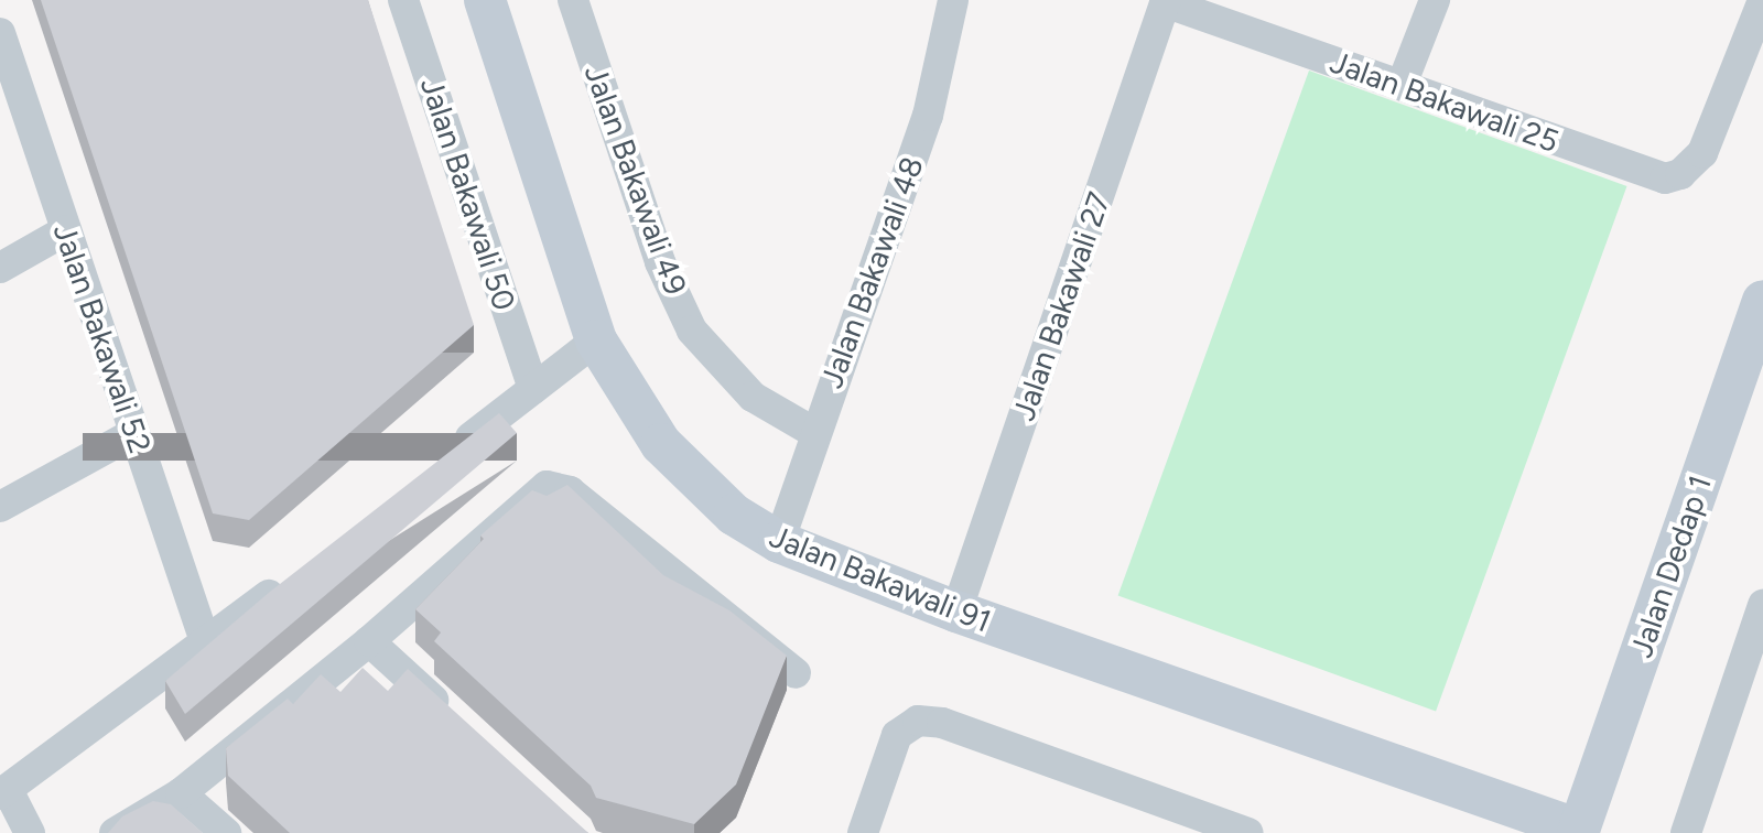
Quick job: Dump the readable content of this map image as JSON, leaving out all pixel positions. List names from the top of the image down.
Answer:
{
  "streets": {
    "main road": ["Jalan Dedap 1", "Jalan Bakawali 91"],
    "street": [
      "Jalan Bakawali 25",
      "Jalan Bakawali 49",
      "Jalan Bakawali 50",
      "Jalan Bakawali 48",
      "Jalan Bakawali 27",
      "Jalan Bakawali 52"
    ]
  },
  "crossings": [
    ["Jalan Bakawali 25", "Jalan Bakawali 27"],
    ["Jalan Bakawali 49", "Jalan Bakawali 48"],
    ["Jalan Bakawali 48", "Jalan Bakawali 91"],
    ["Jalan Bakawali 27", "Jalan Bakawali 91"],
    ["Jalan Dedap 1", "Jalan Bakawali 91"]
  ]
}
